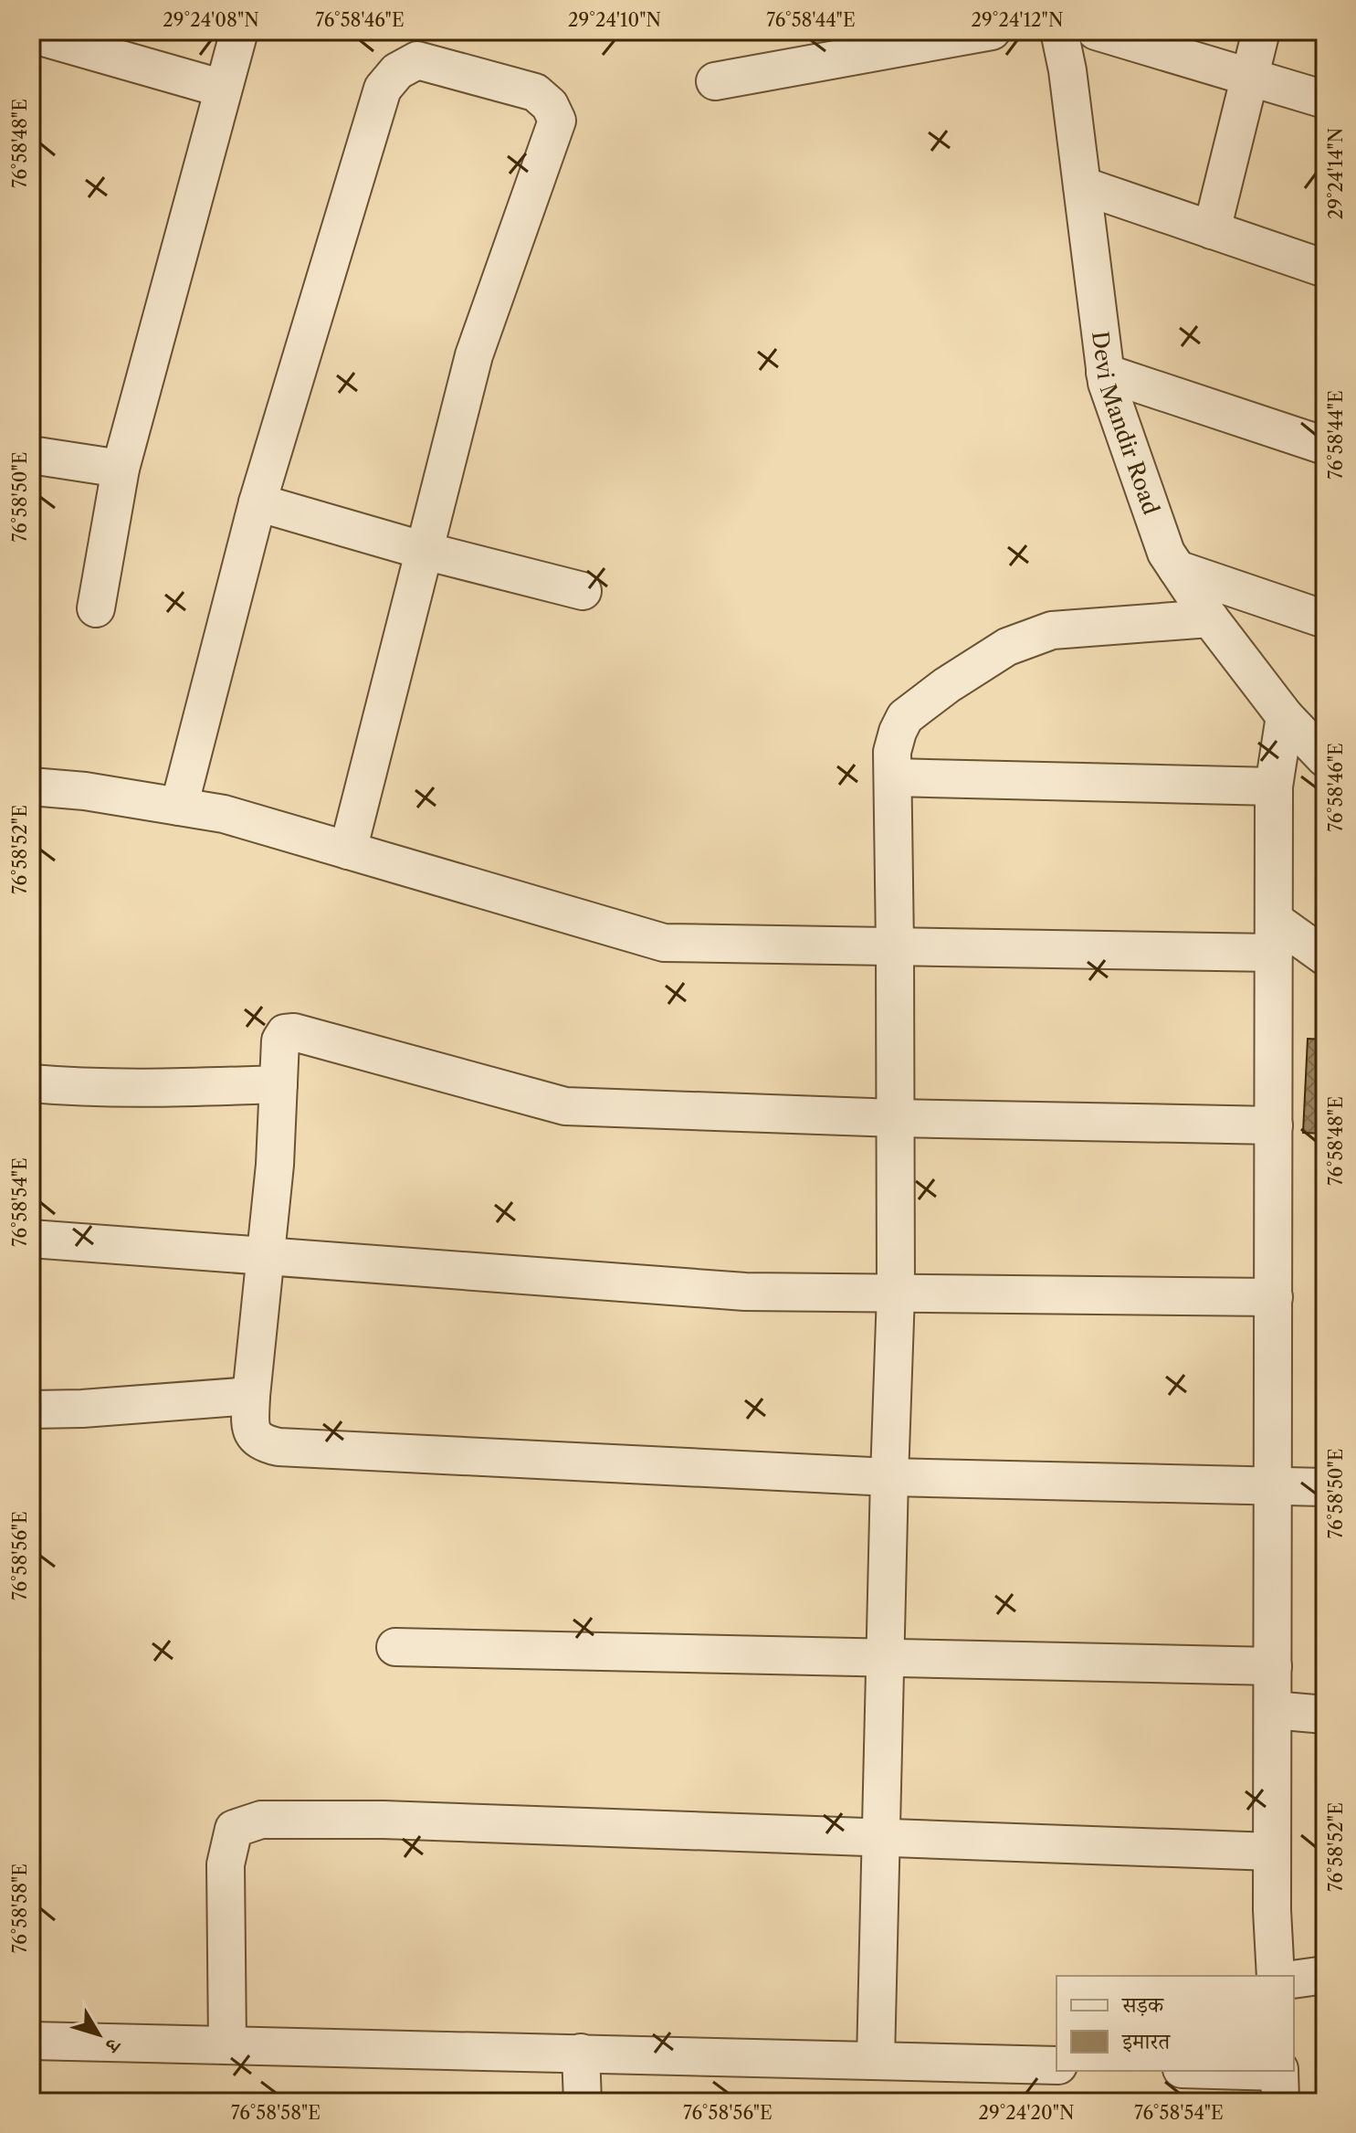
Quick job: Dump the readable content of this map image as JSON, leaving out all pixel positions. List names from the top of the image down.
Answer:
{
  "streets": {
    "street": ["Devi Mandir Road"]
  },
  "legend": ["सड़क", "इमारत"],
  "north": "bottom right",
  "coordinates": [
    "29°24'08\"N",
    "76°58'46\"E",
    "29°24'10\"N",
    "76°58'44\"E",
    "29°24'12\"N",
    "76°58'48\"E",
    "29°24'14\"N",
    "76°58'50\"E",
    "76°58'52\"E",
    "76°58'54\"E",
    "76°58'56\"E",
    "76°58'58\"E",
    "29°24'20\"N"
  ]
}
